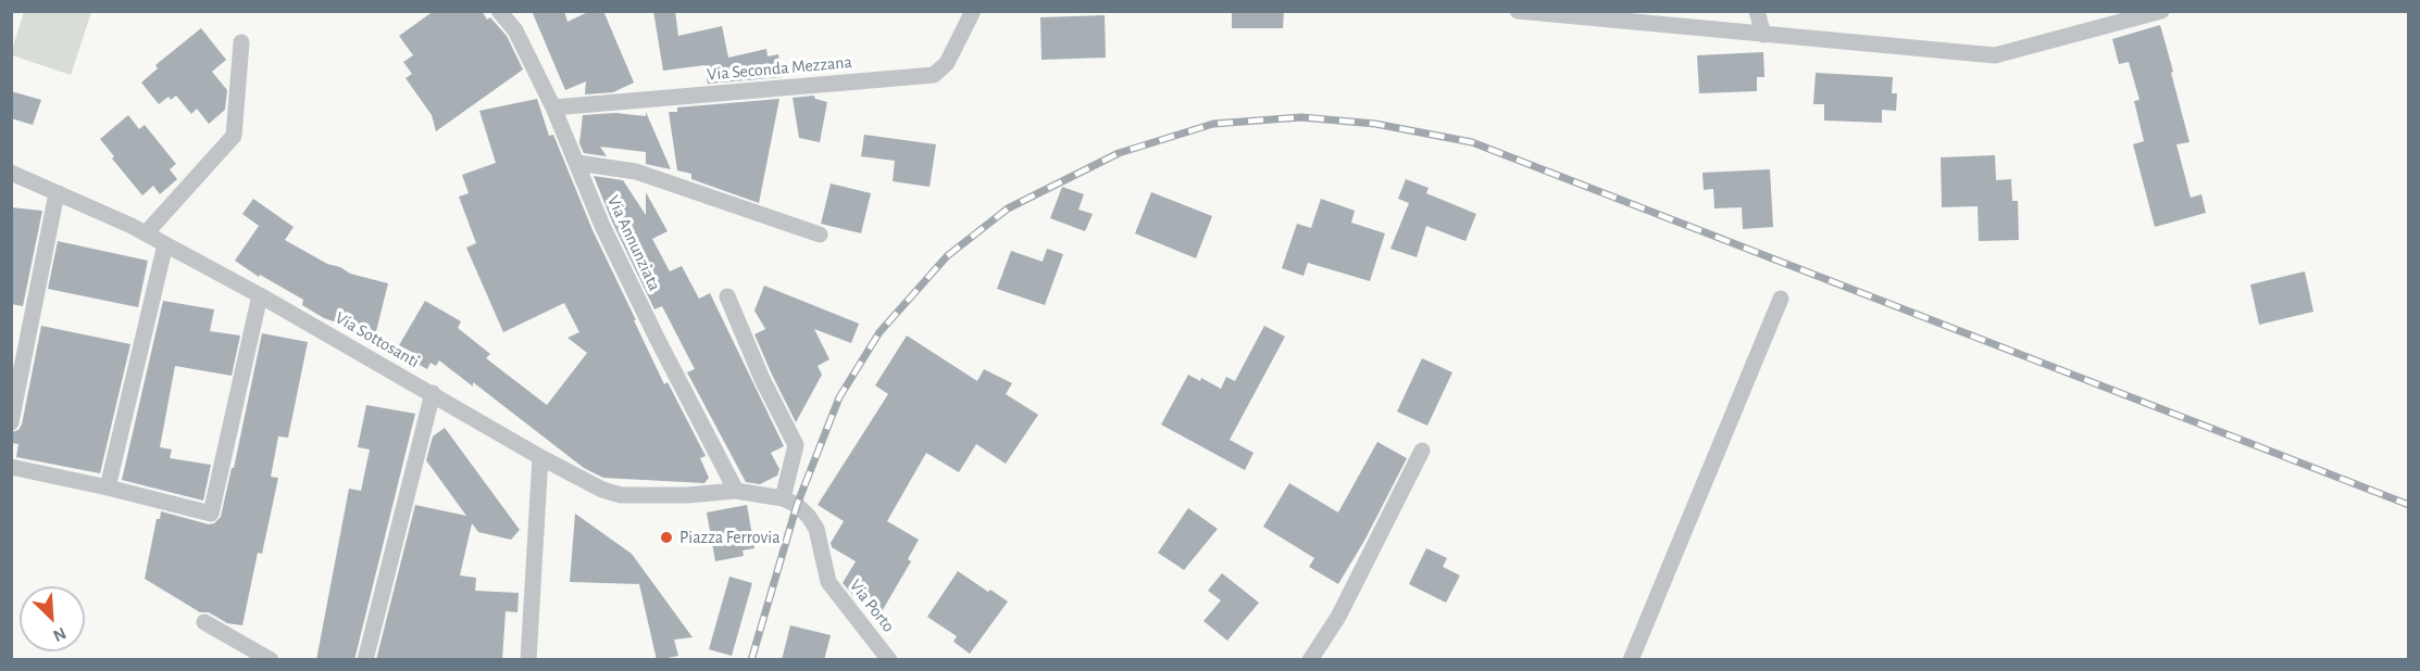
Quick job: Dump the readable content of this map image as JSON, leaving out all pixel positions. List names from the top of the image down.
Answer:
{
  "streets": {
    "street": [
      "Via Seconda Mezzana",
      "Via Annunziata",
      "Via Sottosanti",
      "Via Porto"
    ]
  },
  "crossings": [
    ["Via Seconda Mezzana", "Via Annunziata"]
  ],
  "places": ["Piazza Ferrovia"],
  "north": "bottom right"
}
